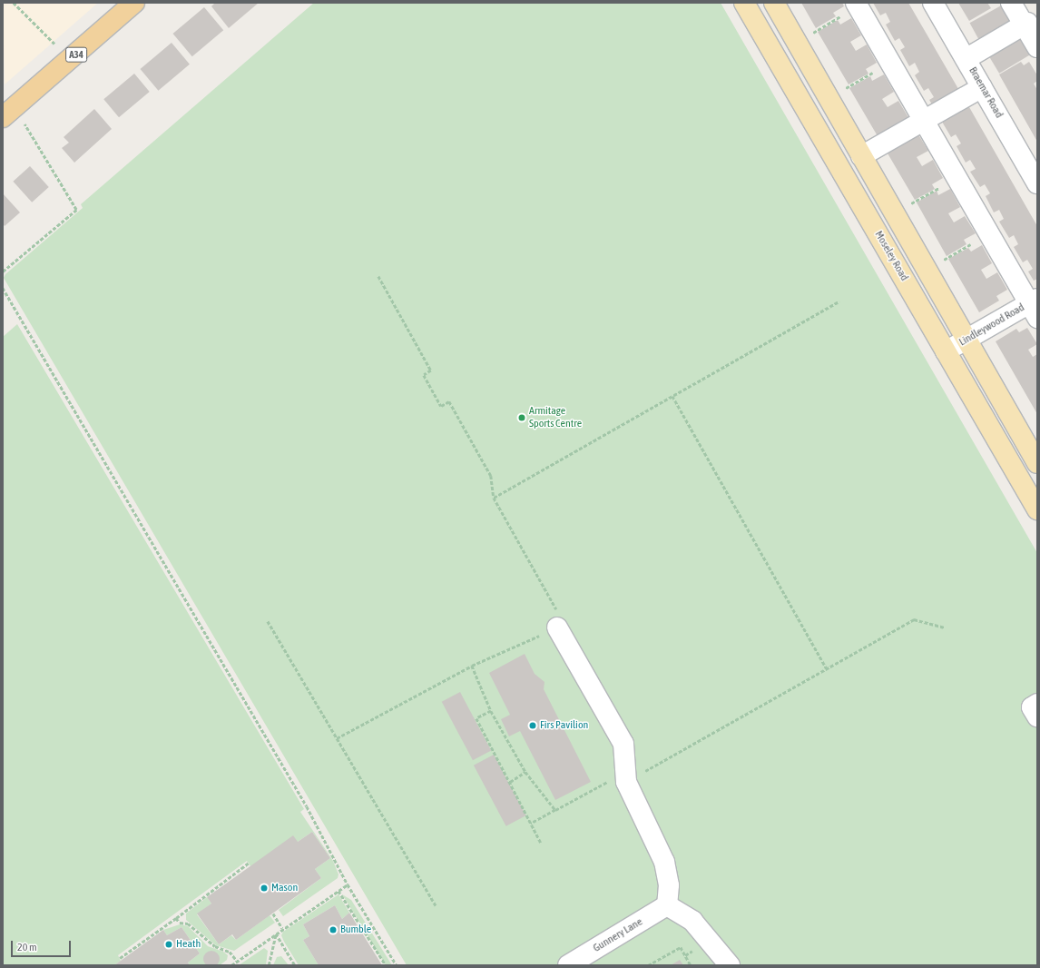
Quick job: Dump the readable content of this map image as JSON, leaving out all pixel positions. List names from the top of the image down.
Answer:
{
  "streets": {
    "highway": ["A34"],
    "main road": ["Moseley Road"],
    "street": ["Braemar Road", "Lindleywood Road", "Gunnery Lane"]
  },
  "crossings": [
    ["Moseley Road", "Lindleywood Road"]
  ],
  "places": [
    "Armitage Sports Centre",
    "Firs Pavilion",
    "Mason",
    "Bumble",
    "Heath"
  ],
  "scale_bar": "20 m"
}
